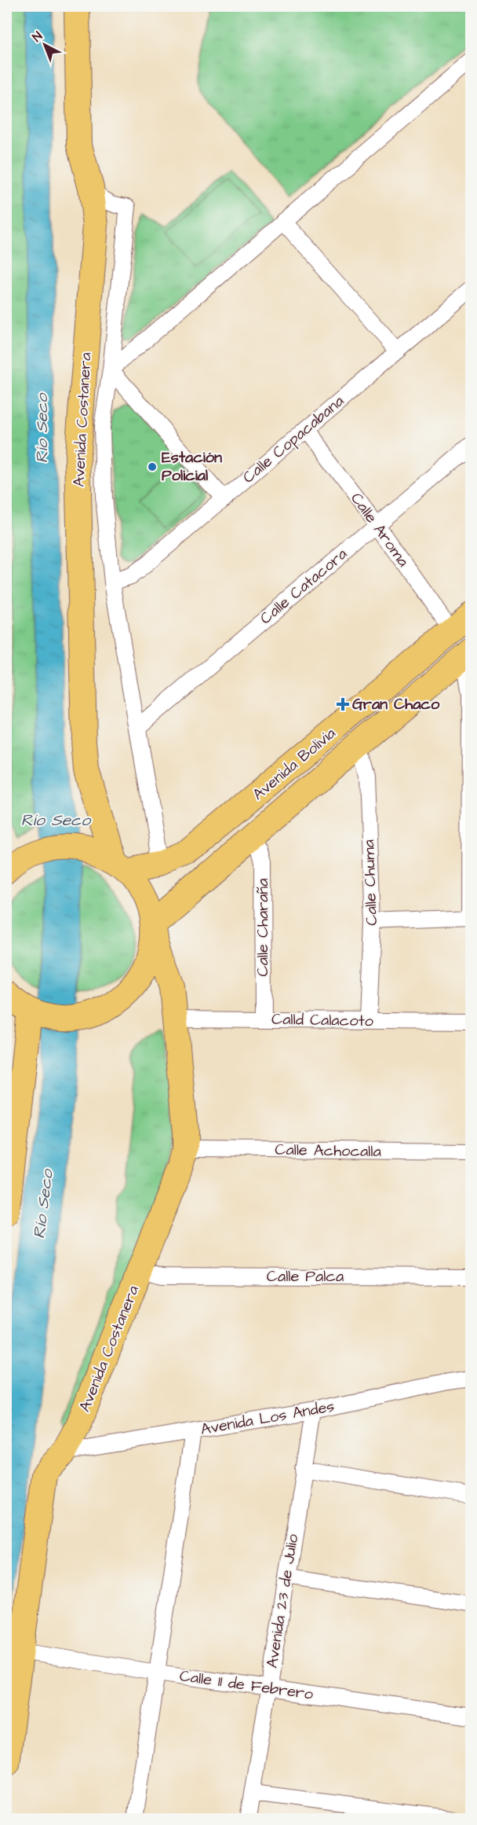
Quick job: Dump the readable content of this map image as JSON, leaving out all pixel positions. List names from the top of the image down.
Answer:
{
  "streets": {
    "main road": ["Avenida Costanera", "Avenida Bolivia"],
    "street": [
      "Calle Copacabana",
      "Calle Aroma",
      "Calle Catacora",
      "Calle Chuma",
      "Calle Charaña",
      "Calld Calacoto",
      "Calle Achocalla",
      "Calle Palca",
      "Avenida Los Andes",
      "Avenida 23 de Julio",
      "Calle 11 de Febrero"
    ]
  },
  "crossings": [
    ["Avenida Costanera", "Avenida Bolivia"],
    ["Avenida Costanera", "Calld Calacoto"],
    ["Avenida Costanera", "Calle Achocalla"],
    ["Avenida Costanera", "Calle Palca"],
    ["Avenida Costanera", "Avenida Los Andes"],
    ["Avenida Costanera", "Calle 11 de Febrero"],
    ["Calle Copacabana", "Calle Aroma"],
    ["Calle Aroma", "Calle Catacora"],
    ["Calle Aroma", "Avenida Bolivia"],
    ["Avenida Bolivia", "Calle Chuma"],
    ["Avenida Bolivia", "Calle Charaña"],
    ["Calle Chuma", "Calld Calacoto"],
    ["Calle Charaña", "Calld Calacoto"],
    ["Avenida Los Andes", "Avenida 23 de Julio"],
    ["Avenida 23 de Julio", "Calle 11 de Febrero"]
  ],
  "water": ["Río Seco"],
  "places": {
    "other": ["Estación Policial"],
    "health": ["Gran Chaco"]
  },
  "north": "top left"
}
